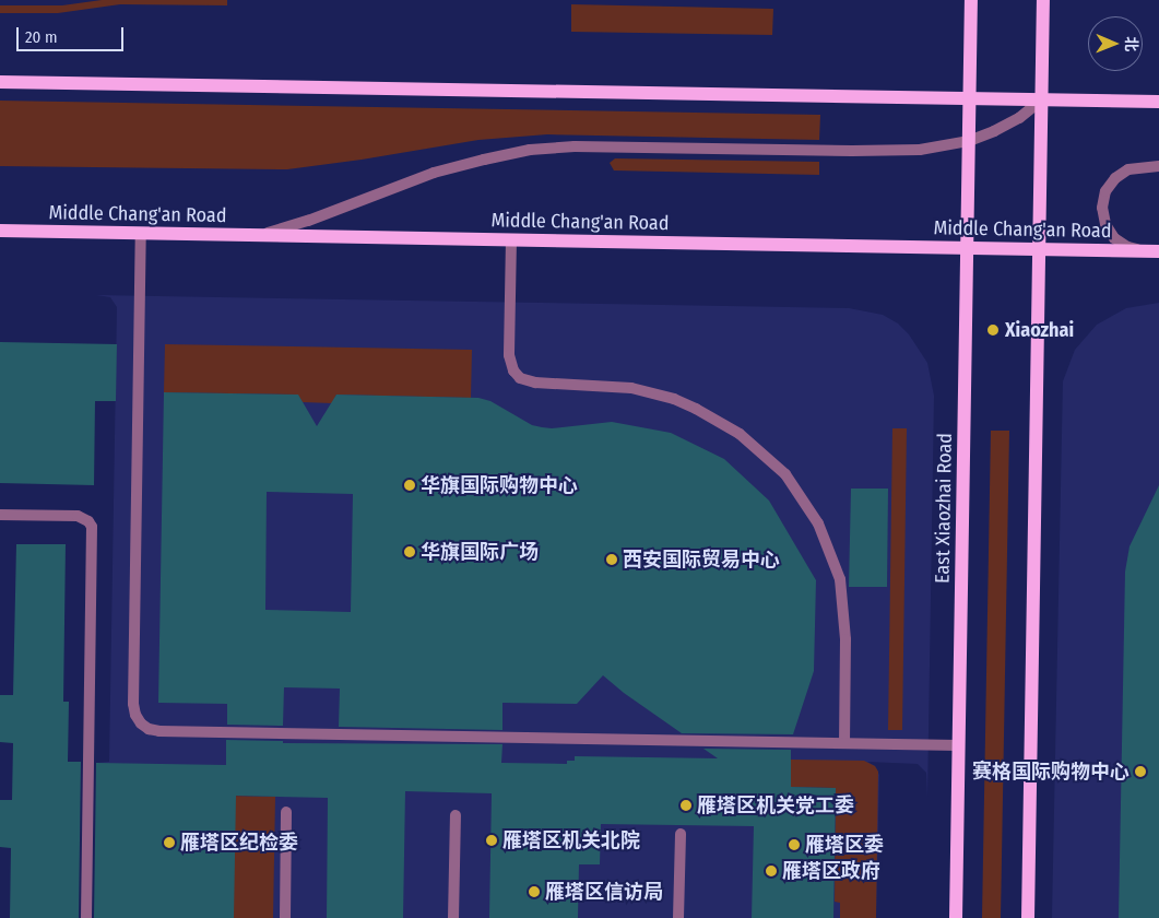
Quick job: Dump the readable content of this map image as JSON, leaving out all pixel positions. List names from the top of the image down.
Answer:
{
  "streets": {
    "main road": ["Middle Chang'an Road", "East Xiaozhai Road"]
  },
  "crossings": [
    ["Middle Chang'an Road", "East Xiaozhai Road"]
  ],
  "places": [
    "Xiaozhai",
    "华旗国际购物中心",
    "华旗国际广场",
    "西安国际贸易中心",
    "赛格国际购物中心",
    "雁塔区机关党工委",
    "雁塔区机关北院",
    "雁塔区纪检委",
    "雁塔区委",
    "雁塔区政府",
    "雁塔区信访局"
  ],
  "scale_bar": "20 m",
  "north": "right"
}
